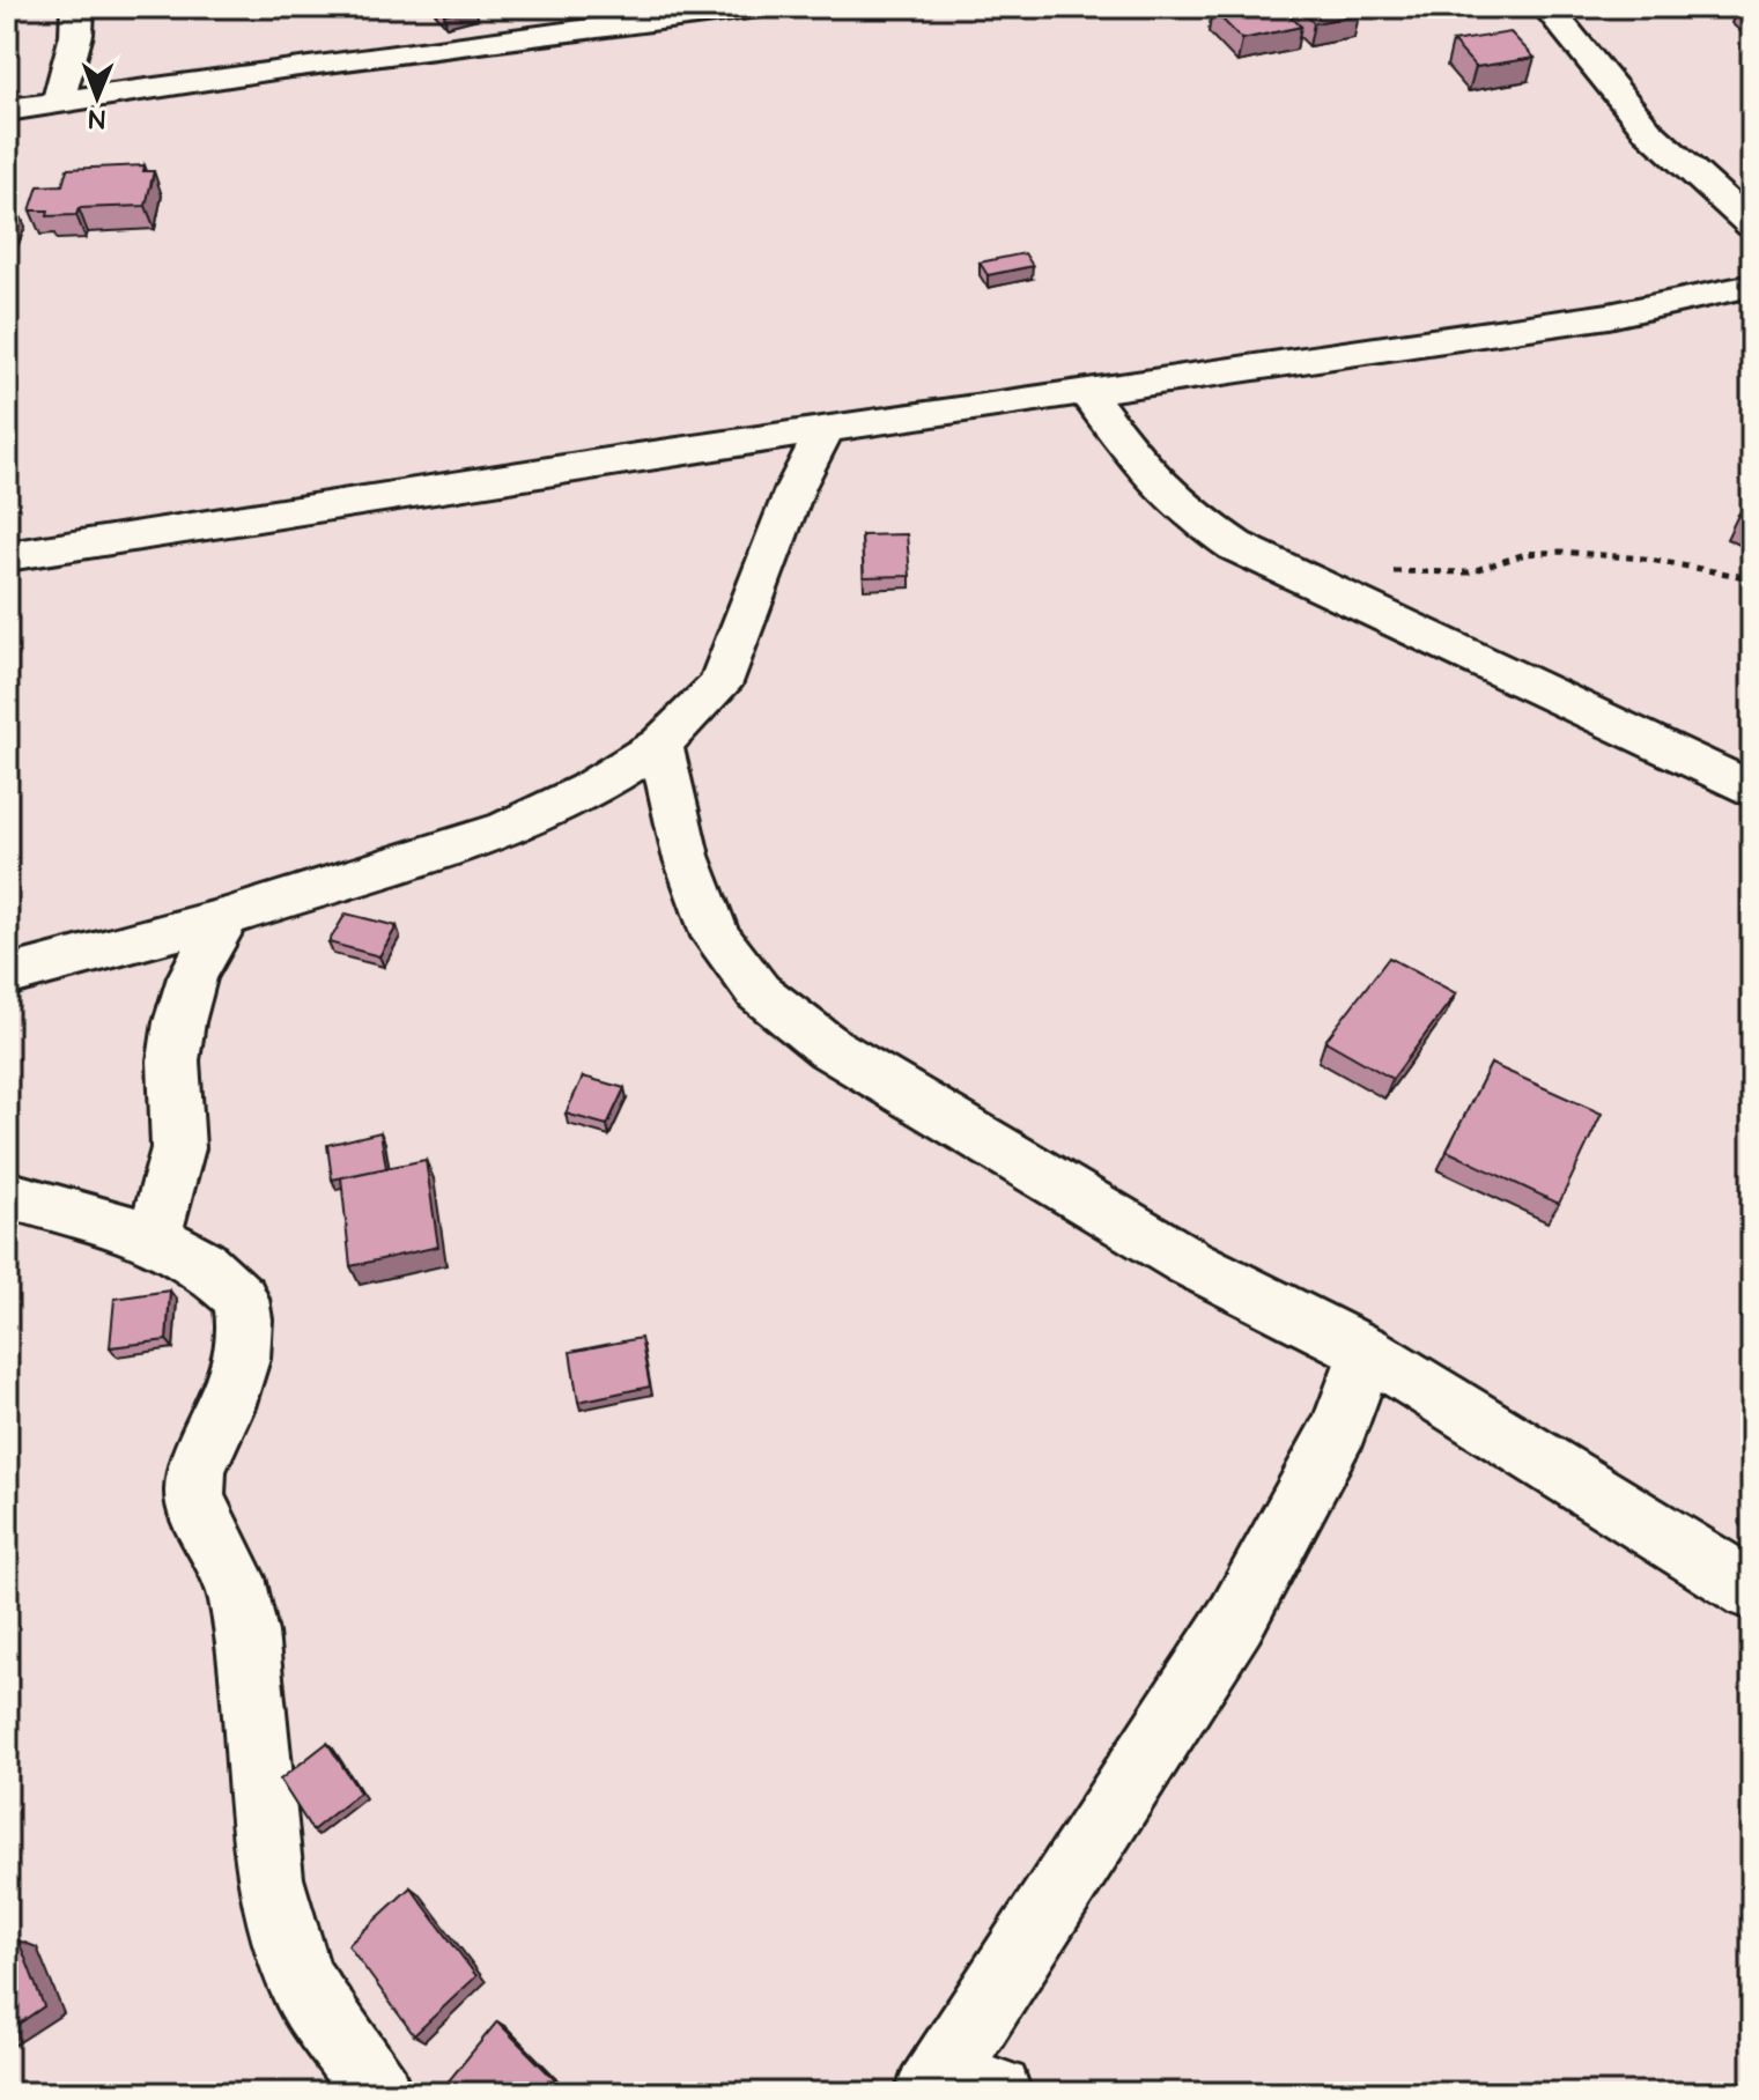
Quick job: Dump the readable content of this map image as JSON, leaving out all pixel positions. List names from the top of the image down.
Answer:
{
  "north": "bottom"
}
